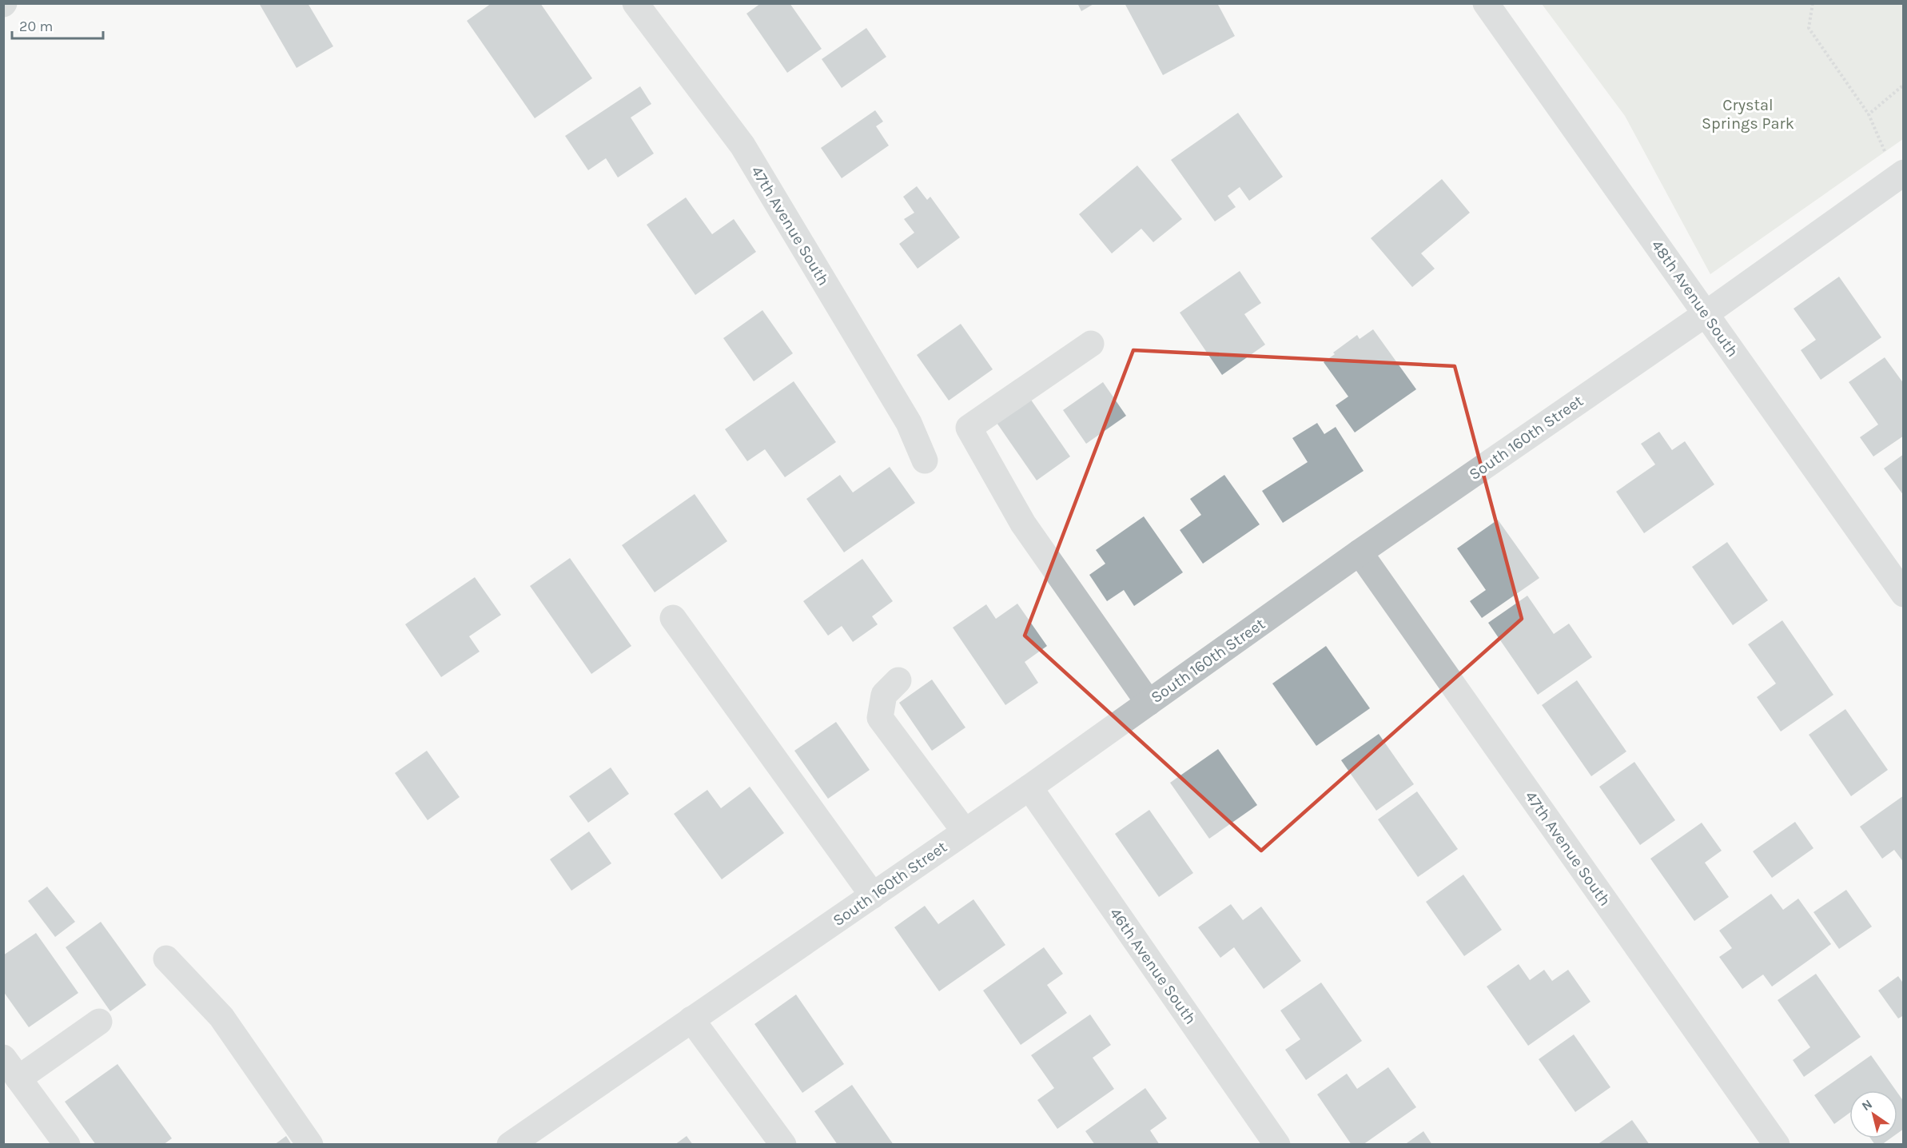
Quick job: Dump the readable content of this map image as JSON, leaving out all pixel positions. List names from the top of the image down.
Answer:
{
  "streets": {
    "street": [
      "47th Avenue South",
      "48th Avenue South",
      "South 160th Street",
      "46th Avenue South"
    ]
  },
  "crossings": [
    ["47th Avenue South", "South 160th Street"],
    ["48th Avenue South", "South 160th Street"],
    ["South 160th Street", "46th Avenue South"]
  ],
  "parks": ["Crystal Springs Park"],
  "scale_bar": "20 m",
  "north": "top left"
}
